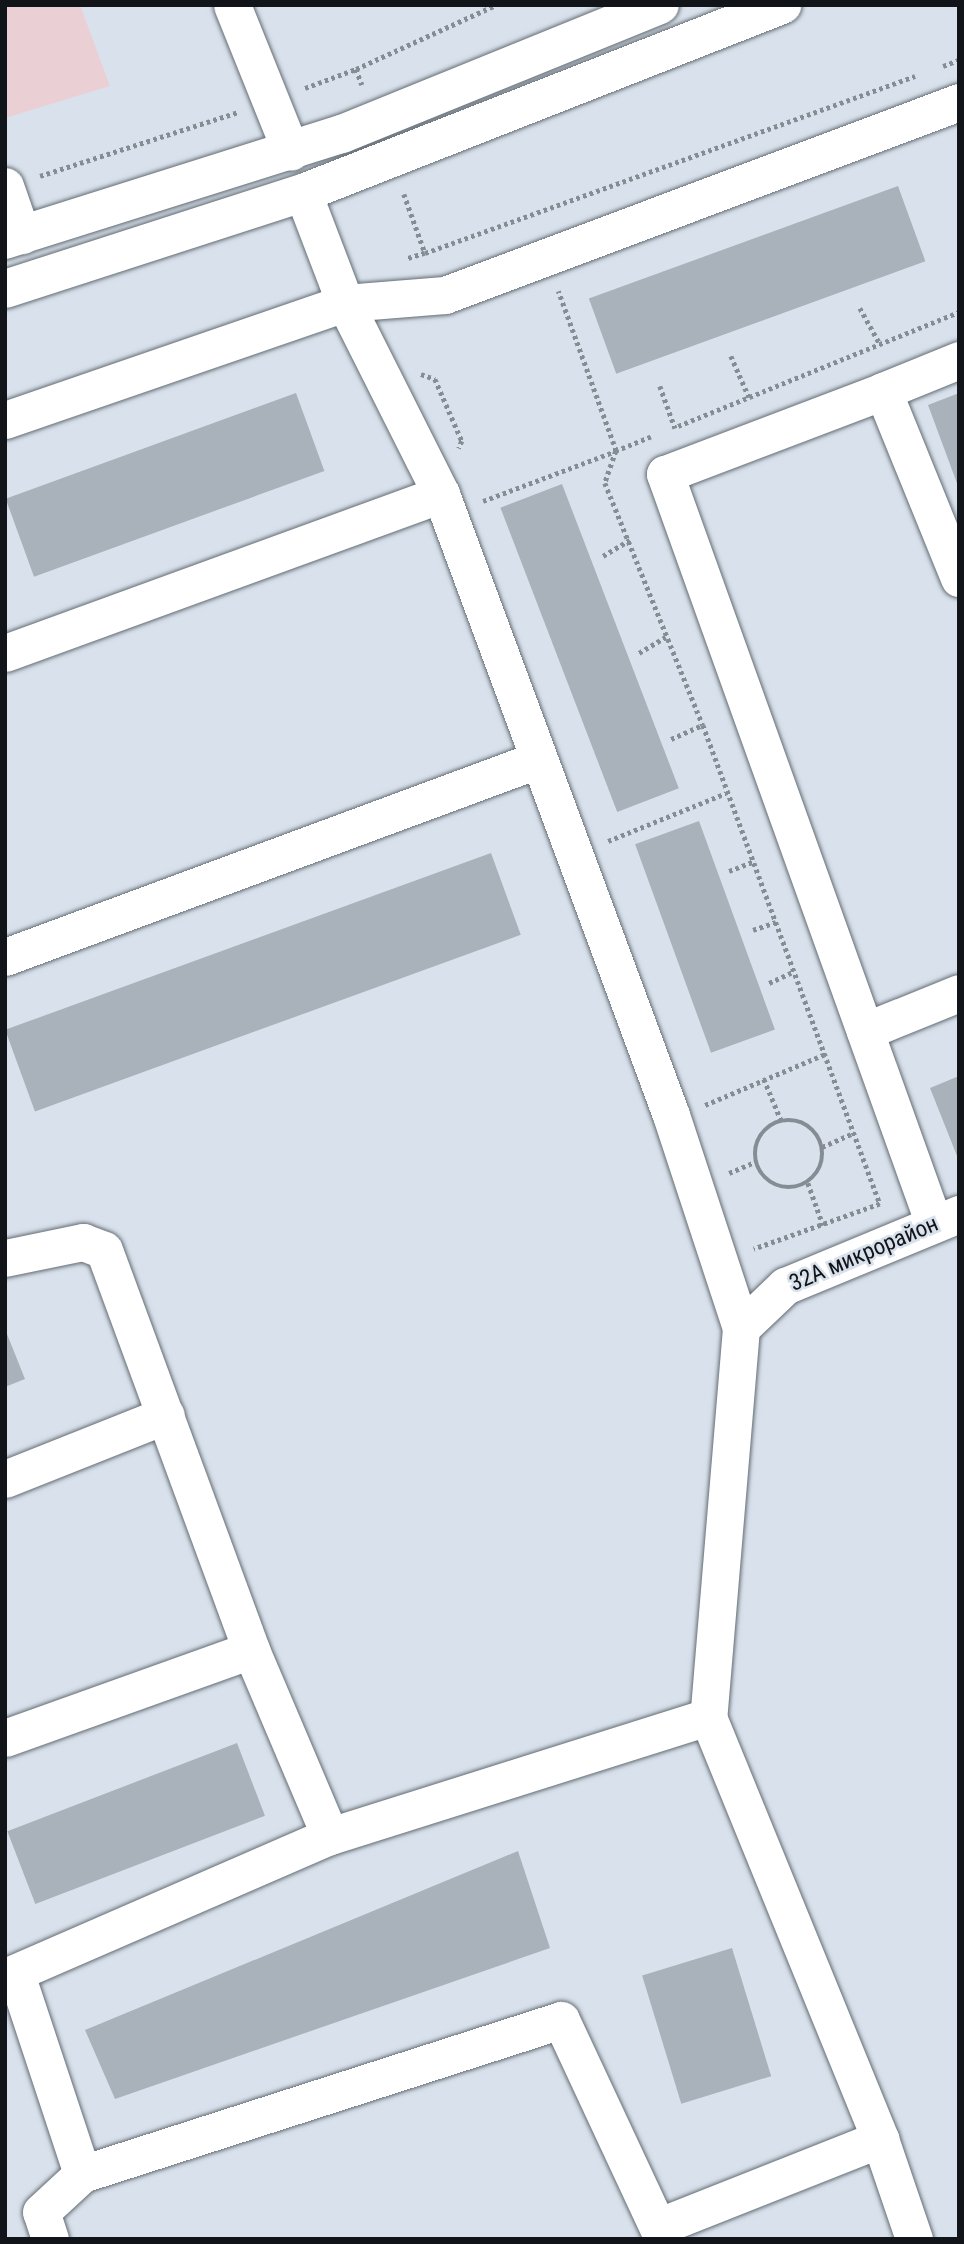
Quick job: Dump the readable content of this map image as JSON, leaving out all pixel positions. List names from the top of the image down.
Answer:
{
  "streets": {
    "lane": ["32А микрорайон"]
  }
}
